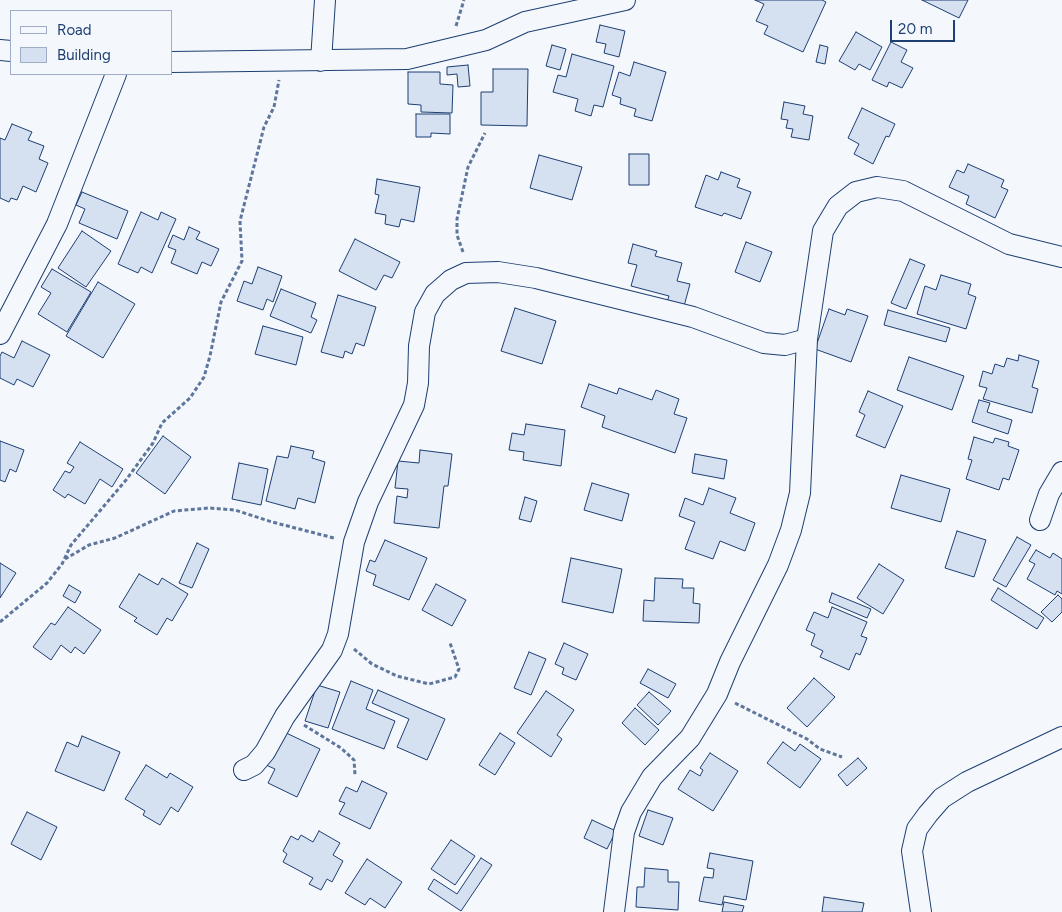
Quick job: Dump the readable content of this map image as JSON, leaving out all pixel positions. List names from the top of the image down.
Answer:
{
  "legend": ["Road", "Building"],
  "scale_bar": "20 m"
}
